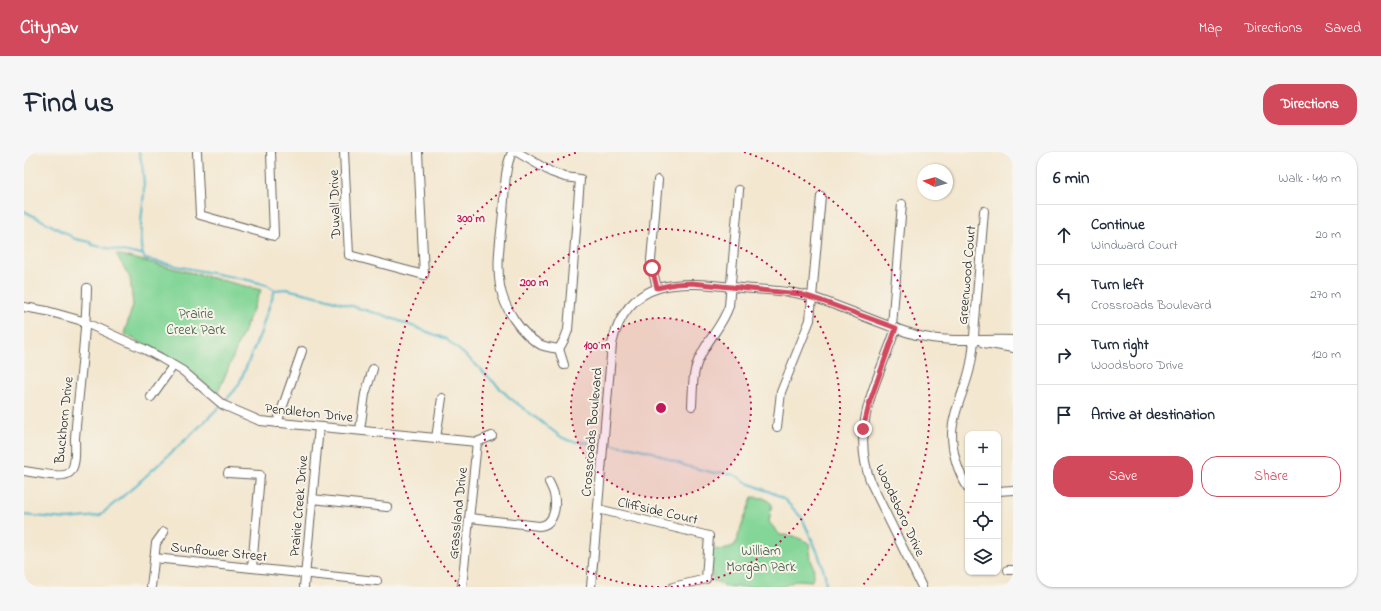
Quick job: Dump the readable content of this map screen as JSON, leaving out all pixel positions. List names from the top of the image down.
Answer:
{
  "streets": {
    "street": [
      "Duvall Drive",
      "Greenwood Court",
      "Pendleton Drive",
      "Buckhorn Drive",
      "Crossroads Boulevard",
      "Prairie Creek Drive",
      "Cliffside Court",
      "Woodsboro Drive",
      "Grassland Drive",
      "Sunflower Street"
    ]
  },
  "crossings": [
    ["Greenwood Court", "Crossroads Boulevard"],
    ["Pendleton Drive", "Buckhorn Drive"],
    ["Pendleton Drive", "Prairie Creek Drive"],
    ["Pendleton Drive", "Grassland Drive"],
    ["Crossroads Boulevard", "Cliffside Court"],
    ["Crossroads Boulevard", "Woodsboro Drive"],
    ["Prairie Creek Drive", "Sunflower Street"]
  ],
  "parks": ["Prairie Creek Park", "William Morgan Park"],
  "north": "left",
  "page": {
    "header": "Citynav",
    "nav": ["Map", "Directions", "Saved"],
    "title": "Find us",
    "buttons": [
      "Directions",
      ["Save", "Share"]
    ],
    "heading": ["6 min", "Walk · 410 m"],
    "list": [
      ["Continue", "Windward Court", "20 m"],
      ["Turn left", "Crossroads Boulevard", "270 m"],
      ["Turn right", "Woodsboro Drive", "120 m"],
      "Arrive at destination"
    ],
    "map_buttons": ["+", "−"]
  },
  "rings": ["300 m", "200 m", "100 m"]
}
